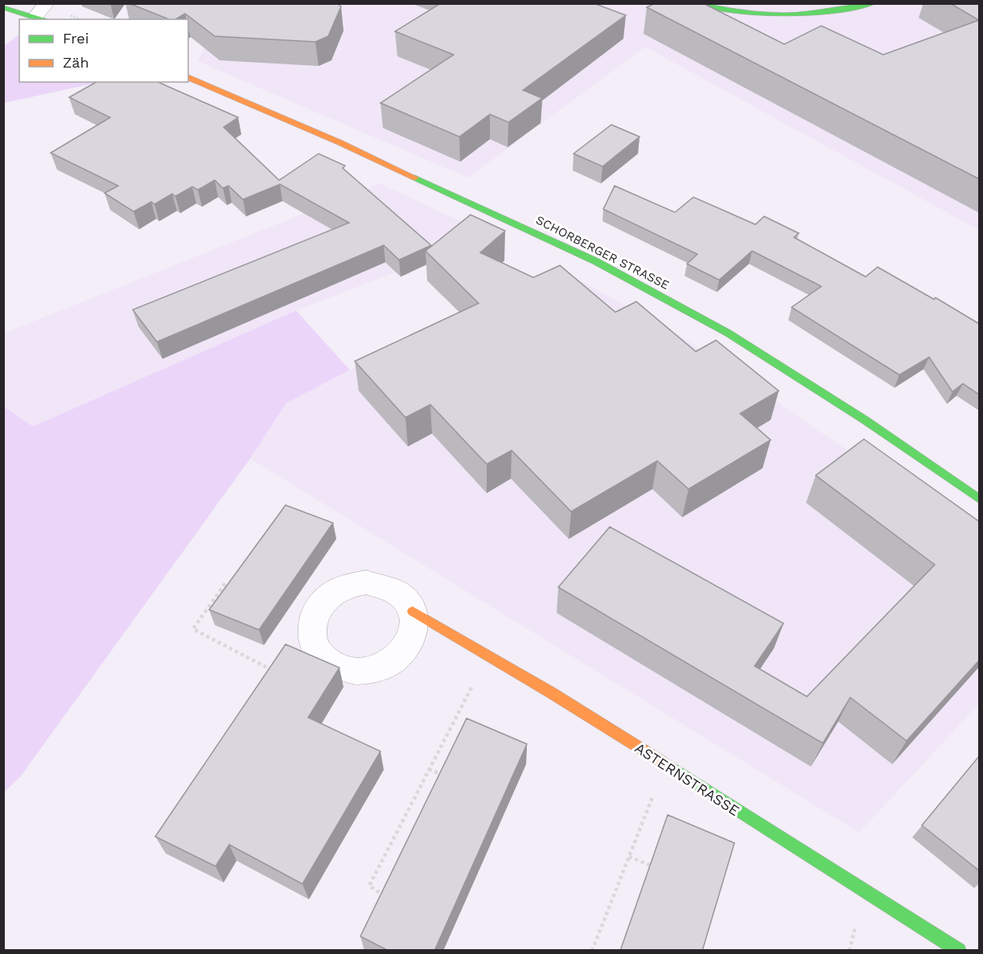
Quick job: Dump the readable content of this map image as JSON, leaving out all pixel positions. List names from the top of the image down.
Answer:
{
  "streets": {
    "street": ["SCHORBERGER STRASSE", "ASTERNSTRASSE"]
  },
  "legend": ["Frei", "Zäh"]
}
